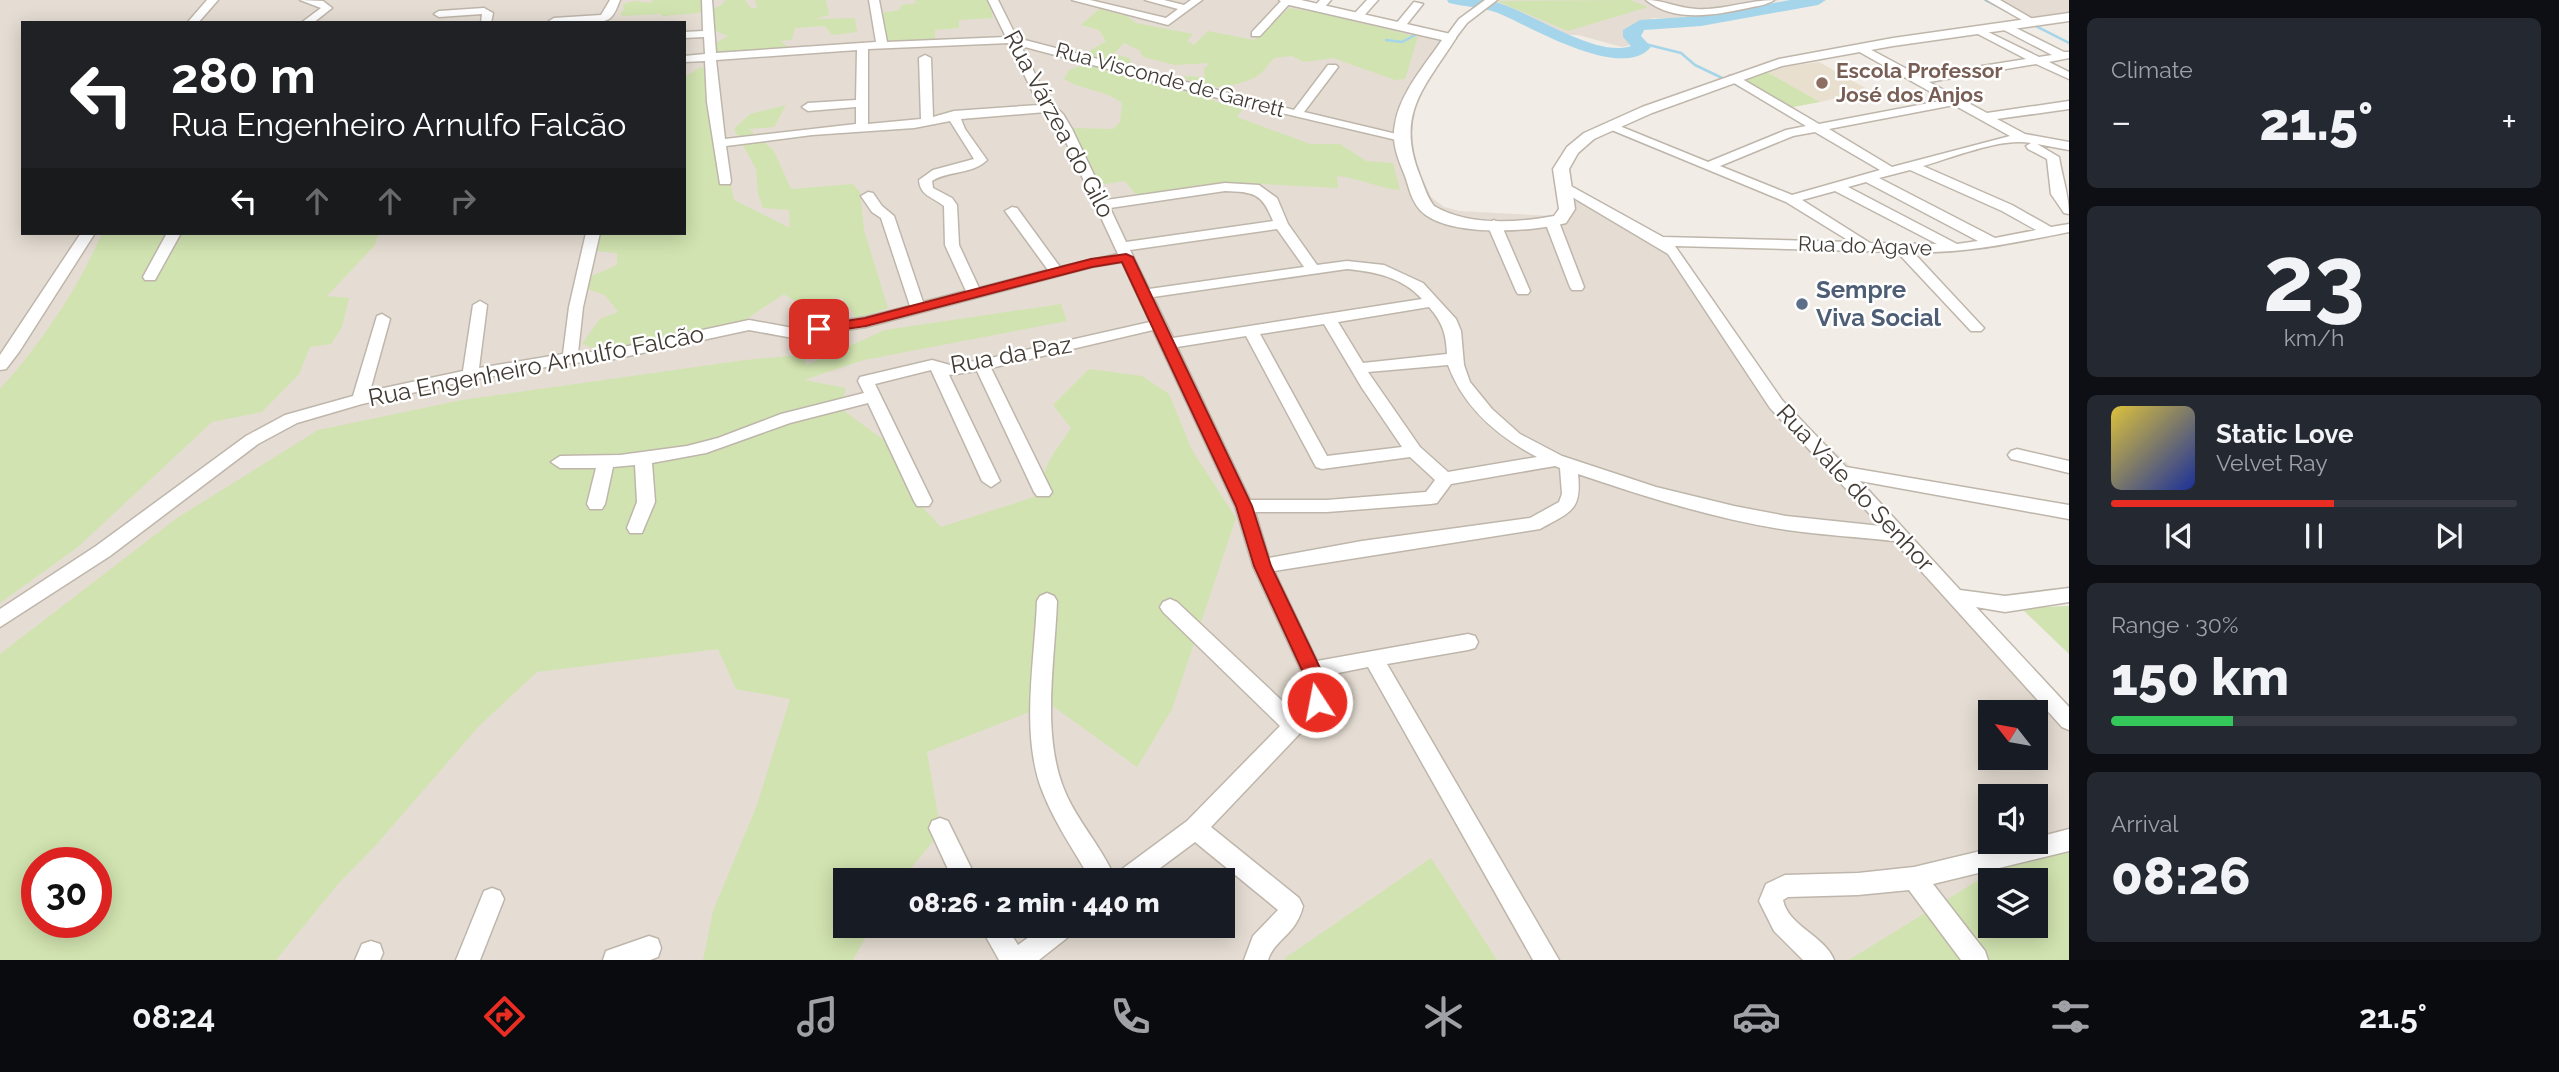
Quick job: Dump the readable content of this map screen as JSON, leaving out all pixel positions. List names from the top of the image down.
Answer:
{
  "streets": {
    "street": [
      "Rua Visconde de Garrett",
      "Rua Várzea do Gilo",
      "Rua do Agave",
      "Rua da Paz",
      "Rua Engenheiro Arnulfo Falcão",
      "Rua Vale do Senhor"
    ]
  },
  "crossings": [
    ["Rua Visconde de Garrett", "Rua Várzea do Gilo"],
    ["Rua Várzea do Gilo", "Rua da Paz"],
    ["Rua Várzea do Gilo", "Rua Engenheiro Arnulfo Falcão"],
    ["Rua do Agave", "Rua Vale do Senhor"]
  ],
  "places": ["Escola Professor José dos Anjos", "Sempre Viva Social"],
  "north": "top left",
  "page": {
    "tile": [
      "Climate",
      ["23", "km/h"],
      ["Range · 30%", "150 km"],
      ["Arrival", "08:26"]
    ],
    "turn": ["280 m", "Rua Engenheiro Arnulfo Falcão"],
    "heat": ["−", "21.5°", "+"],
    "song": ["Static Love", "Velvet Ray"],
    "limit": "30",
    "trip": "08:26 · 2 min · 440 m",
    "tabs": ["08:24", "21.5°"]
  }
}
